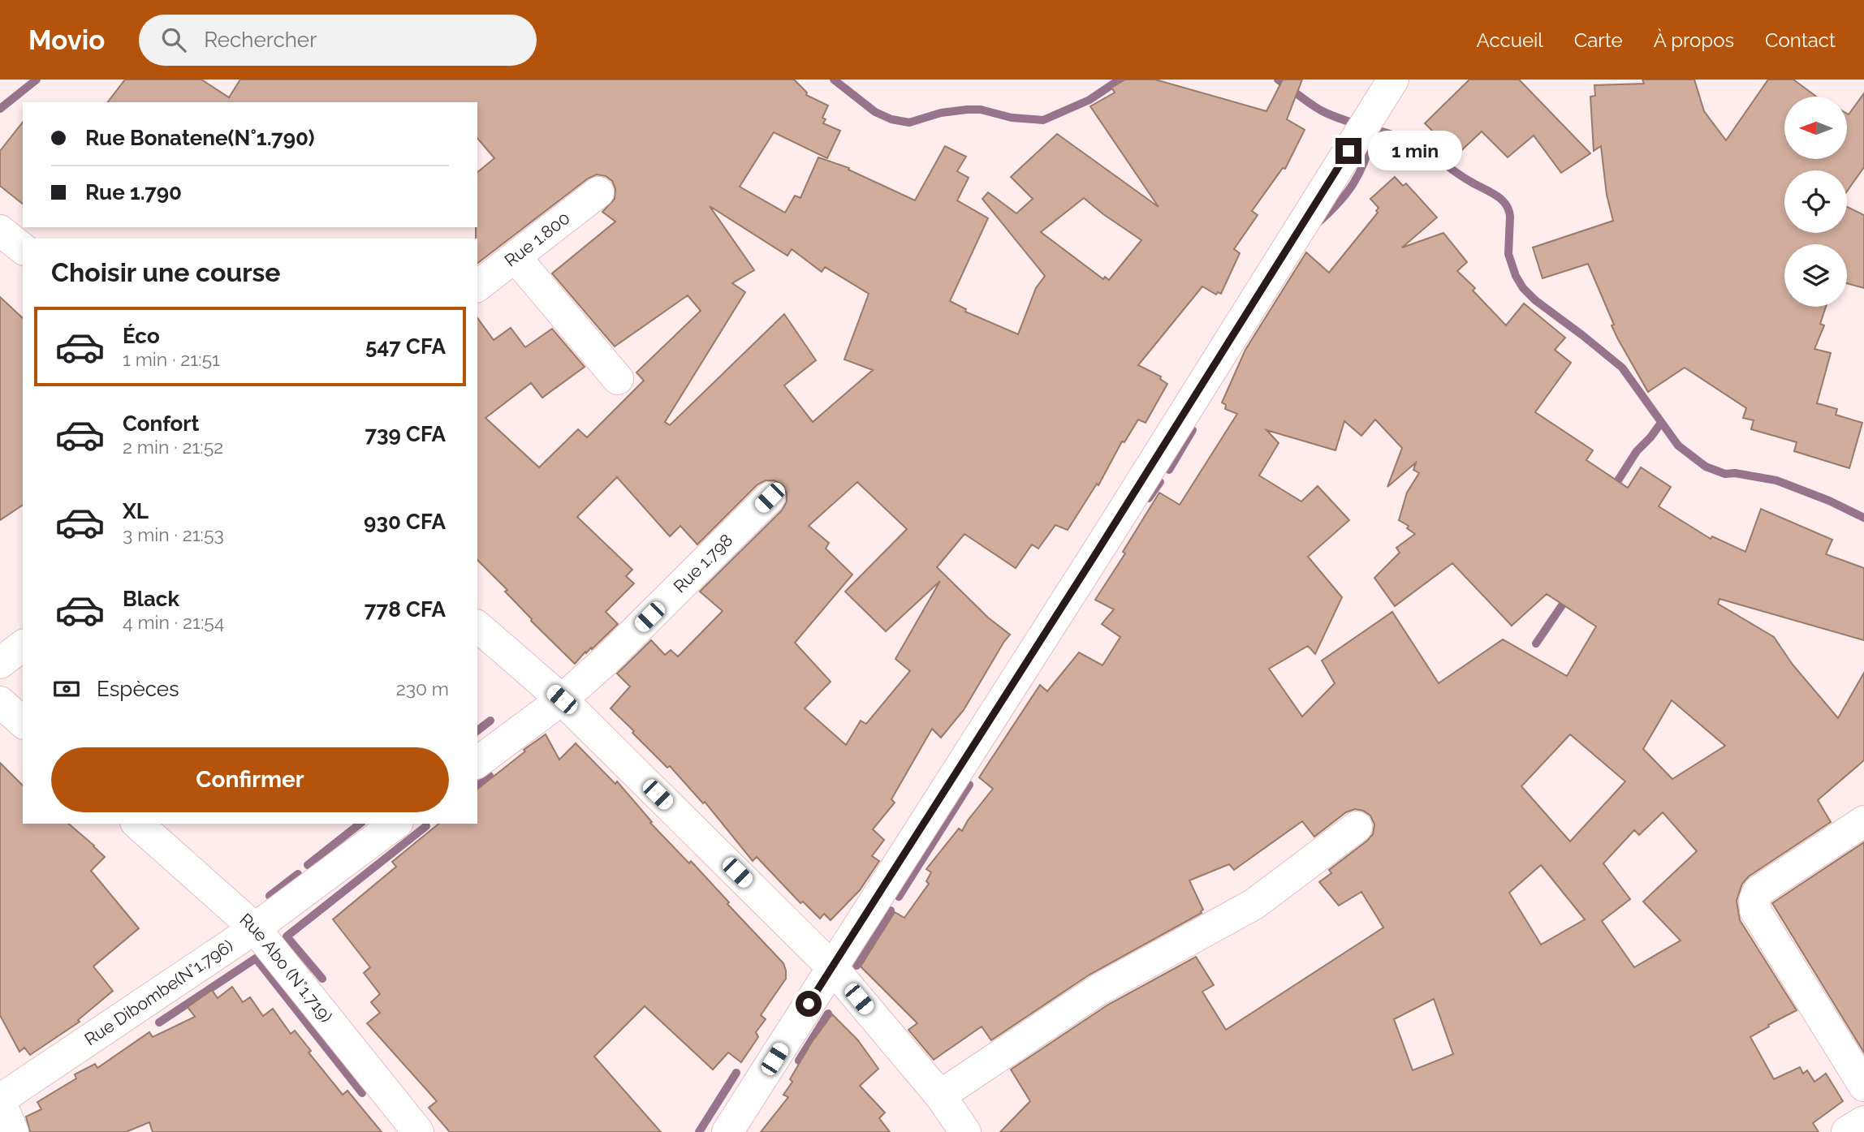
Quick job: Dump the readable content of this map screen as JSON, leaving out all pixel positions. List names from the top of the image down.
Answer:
{
  "streets": {
    "street": [
      "Rue 1.800",
      "Rue 1.798",
      "Rue Abo (N°1.719)",
      "Rue Dibombe(N°1.796)"
    ]
  },
  "crossings": [
    ["Rue Abo (N°1.719)", "Rue Dibombe(N°1.796)"]
  ],
  "north": "left",
  "page": {
    "header": "Movio",
    "search": "Rechercher",
    "nav": [
      "Accueil",
      "Carte",
      "À propos",
      "Contact"
    ],
    "banner": ["Rue Bonatene(N°1.790)", "Rue 1.790"],
    "bubble": "1 min",
    "heading": "Choisir une course",
    "list": [
      {
        "name": "Éco",
        "note": "1 min · 21:51",
        "value": "547 CFA"
      },
      {
        "name": "Confort",
        "note": "2 min · 21:52",
        "value": "739 CFA"
      },
      {
        "name": "XL",
        "note": "3 min · 21:53",
        "value": "930 CFA"
      },
      {
        "name": "Black",
        "note": "4 min · 21:54",
        "value": "778 CFA"
      }
    ],
    "pay": ["Espèces", "230 m"],
    "buttons": "Confirmer"
  }
}
